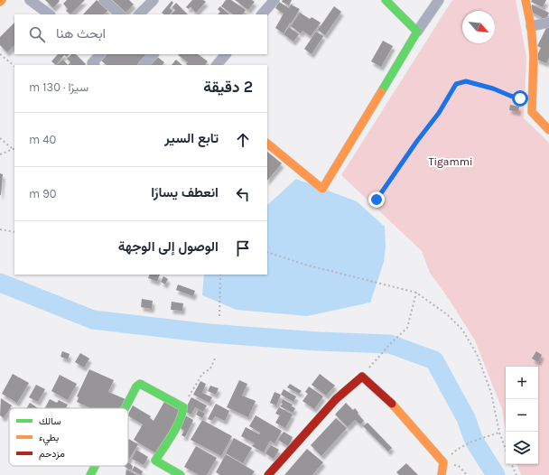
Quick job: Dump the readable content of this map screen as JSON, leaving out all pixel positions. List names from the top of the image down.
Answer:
{
  "parks": ["Tigammi"],
  "legend": ["سالك", "بطيء", "مزدحم"],
  "north": "bottom right",
  "page": {
    "search": "ابحث هنا",
    "heading": ["2 دقيقة", "سيرًا · 130 m"],
    "list": [
      ["تابع السير", "40 m"],
      ["انعطف يسارًا", "90 m"],
      "الوصول إلى الوجهة"
    ],
    "map_buttons": ["+", "−"]
  }
}
